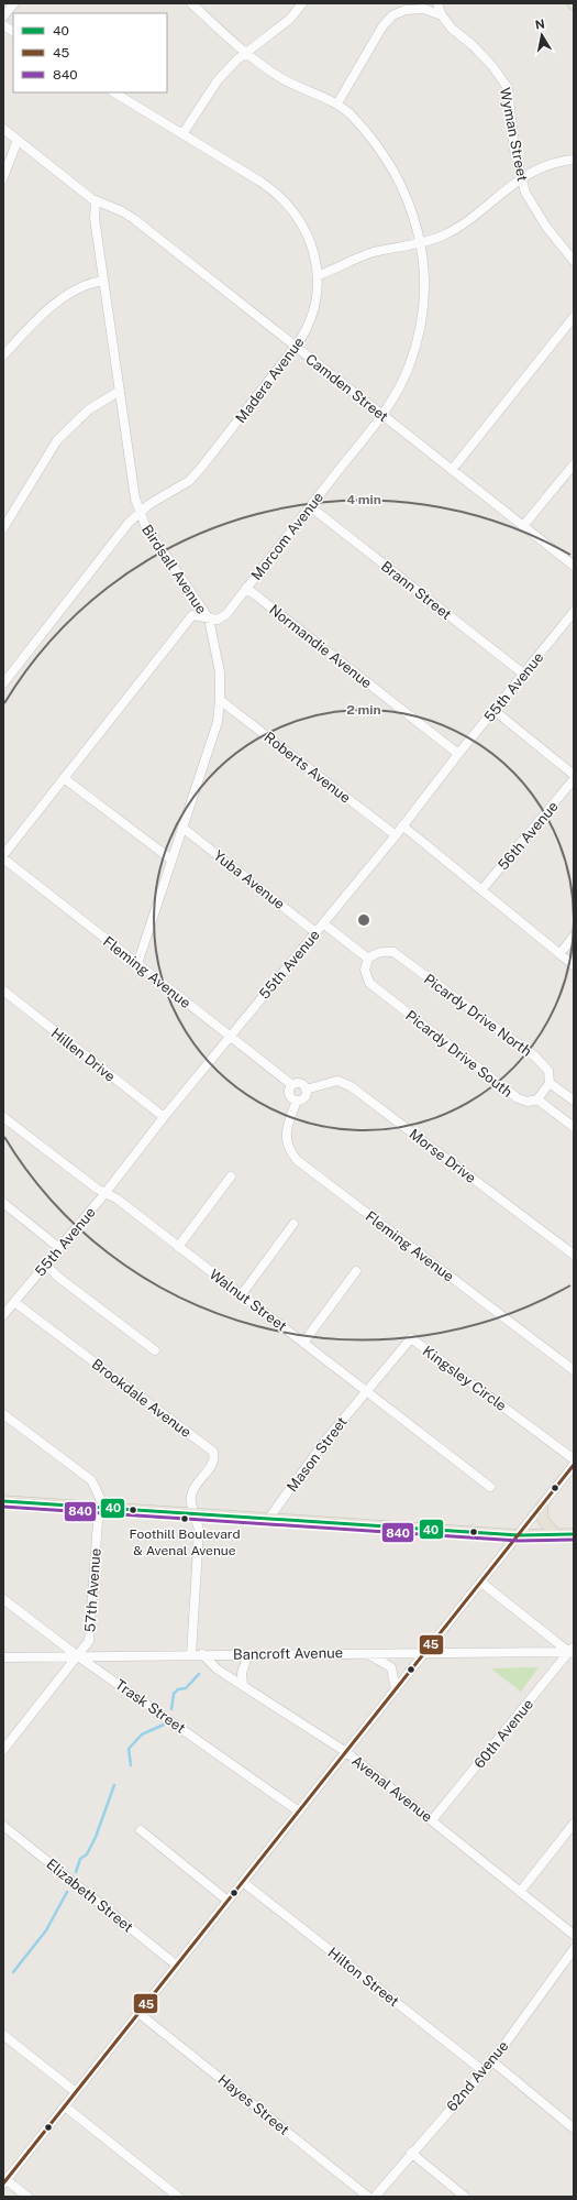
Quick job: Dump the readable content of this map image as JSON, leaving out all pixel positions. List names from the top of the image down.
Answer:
{
  "streets": {
    "street": [
      "Wyman Street",
      "Madera Avenue",
      "Camden Street",
      "Morcom Avenue",
      "Birdsall Avenue",
      "Brann Street",
      "Normandie Avenue",
      "55th Avenue",
      "Roberts Avenue",
      "56th Avenue",
      "Yuba Avenue",
      "Fleming Avenue",
      "Picardy Drive North",
      "Picardy Drive South",
      "Hillen Drive",
      "Morse Drive",
      "Walnut Street",
      "Kingsley Circle",
      "Brookdale Avenue",
      "Mason Street",
      "57th Avenue",
      "Bancroft Avenue",
      "Trask Street",
      "60th Avenue",
      "Avenal Avenue",
      "Elizabeth Street",
      "Hilton Street",
      "62nd Avenue",
      "Hayes Street"
    ]
  },
  "crossings": [
    ["Madera Avenue", "Camden Street"],
    ["Madera Avenue", "Birdsall Avenue"],
    ["Camden Street", "Morcom Avenue"],
    ["Camden Street", "Birdsall Avenue"],
    ["Morcom Avenue", "Birdsall Avenue"],
    ["Morcom Avenue", "Brann Street"],
    ["Morcom Avenue", "Normandie Avenue"],
    ["Morcom Avenue", "Fleming Avenue"],
    ["Birdsall Avenue", "Roberts Avenue"],
    ["Birdsall Avenue", "Yuba Avenue"],
    ["Birdsall Avenue", "Fleming Avenue"],
    ["Brann Street", "55th Avenue"],
    ["Normandie Avenue", "55th Avenue"],
    ["55th Avenue", "Roberts Avenue"],
    ["55th Avenue", "Yuba Avenue"],
    ["55th Avenue", "Fleming Avenue"],
    ["55th Avenue", "Hillen Drive"],
    ["55th Avenue", "Walnut Street"],
    ["55th Avenue", "Brookdale Avenue"],
    ["Fleming Avenue", "Morse Drive"],
    ["Picardy Drive North", "Picardy Drive South"],
    ["Walnut Street", "Kingsley Circle"],
    ["Walnut Street", "Mason Street"],
    ["Kingsley Circle", "Mason Street"],
    ["57th Avenue", "Bancroft Avenue"],
    ["57th Avenue", "Trask Street"],
    ["Bancroft Avenue", "Trask Street"],
    ["Bancroft Avenue", "60th Avenue"],
    ["Bancroft Avenue", "Avenal Avenue"],
    ["60th Avenue", "Avenal Avenue"],
    ["Hilton Street", "62nd Avenue"]
  ],
  "places": ["Foothill Boulevard & Avenal Avenue"],
  "lines": ["transit line 45", "transit line 40", "transit line 840"],
  "legend": ["40", "45", "840"],
  "north": "top",
  "rings": ["4 min", "2 min"]
}
